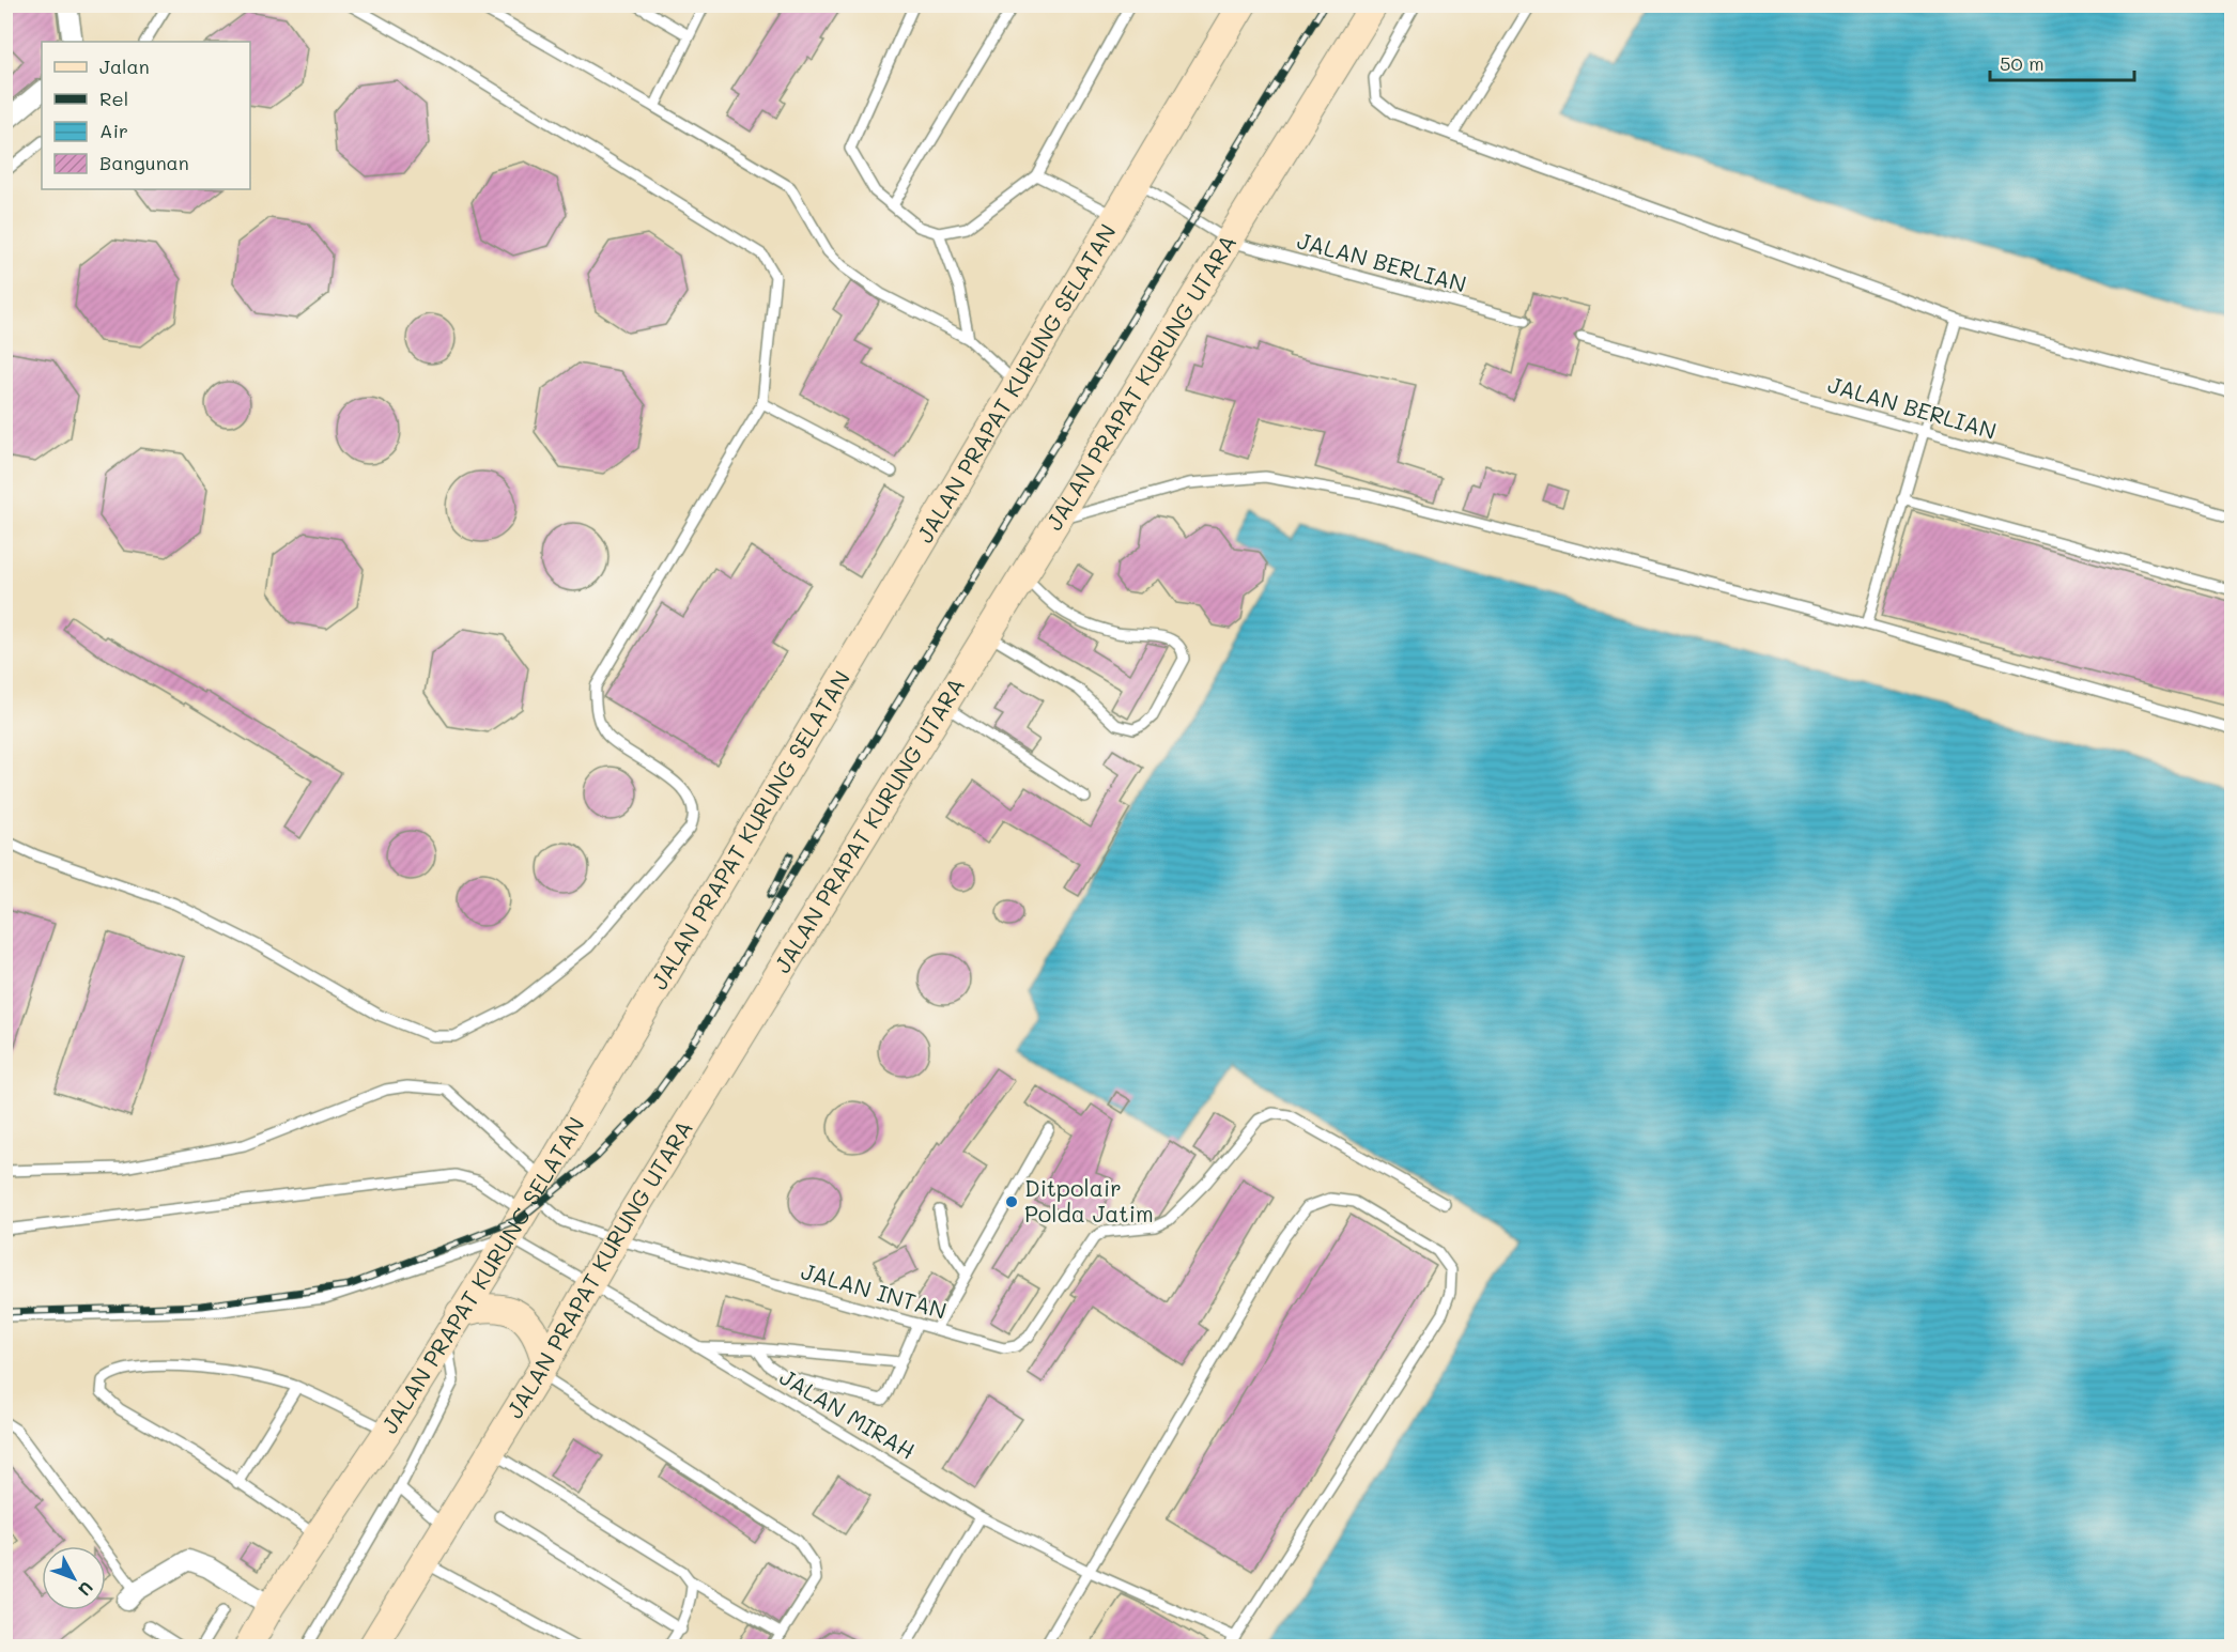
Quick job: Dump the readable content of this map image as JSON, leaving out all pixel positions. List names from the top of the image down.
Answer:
{
  "streets": {
    "street": ["JALAN PRAPAT KURUNG UTARA", "JALAN PRAPAT KURUNG SELATAN"],
    "lane": ["JALAN BERLIAN", "JALAN INTAN", "JALAN MIRAH"]
  },
  "crossings": [
    ["JALAN BERLIAN", "JALAN PRAPAT KURUNG UTARA"],
    ["JALAN BERLIAN", "JALAN PRAPAT KURUNG SELATAN"],
    ["JALAN PRAPAT KURUNG UTARA", "JALAN INTAN"],
    ["JALAN PRAPAT KURUNG UTARA", "JALAN MIRAH"],
    ["JALAN PRAPAT KURUNG SELATAN", "JALAN INTAN"],
    ["JALAN PRAPAT KURUNG SELATAN", "JALAN MIRAH"]
  ],
  "places": ["Ditpolair Polda Jatim"],
  "legend": [
    "Jalan",
    "Rel",
    "Air",
    "Bangunan"
  ],
  "scale_bar": "50 m",
  "north": "bottom right"
}
